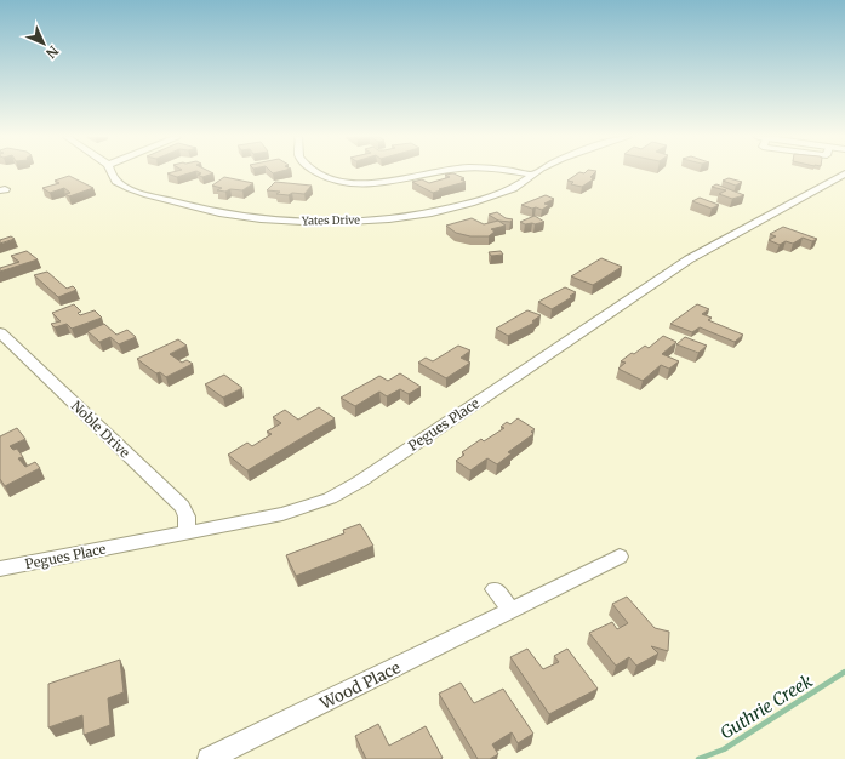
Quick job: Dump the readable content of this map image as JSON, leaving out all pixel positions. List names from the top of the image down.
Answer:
{
  "streets": {
    "street": [
      "Yates Drive",
      "Pegues Place",
      "Noble Drive",
      "Wood Place"
    ]
  },
  "crossings": [
    ["Pegues Place", "Noble Drive"]
  ],
  "water": ["Guthrie Creek"],
  "north": "bottom right"
}
